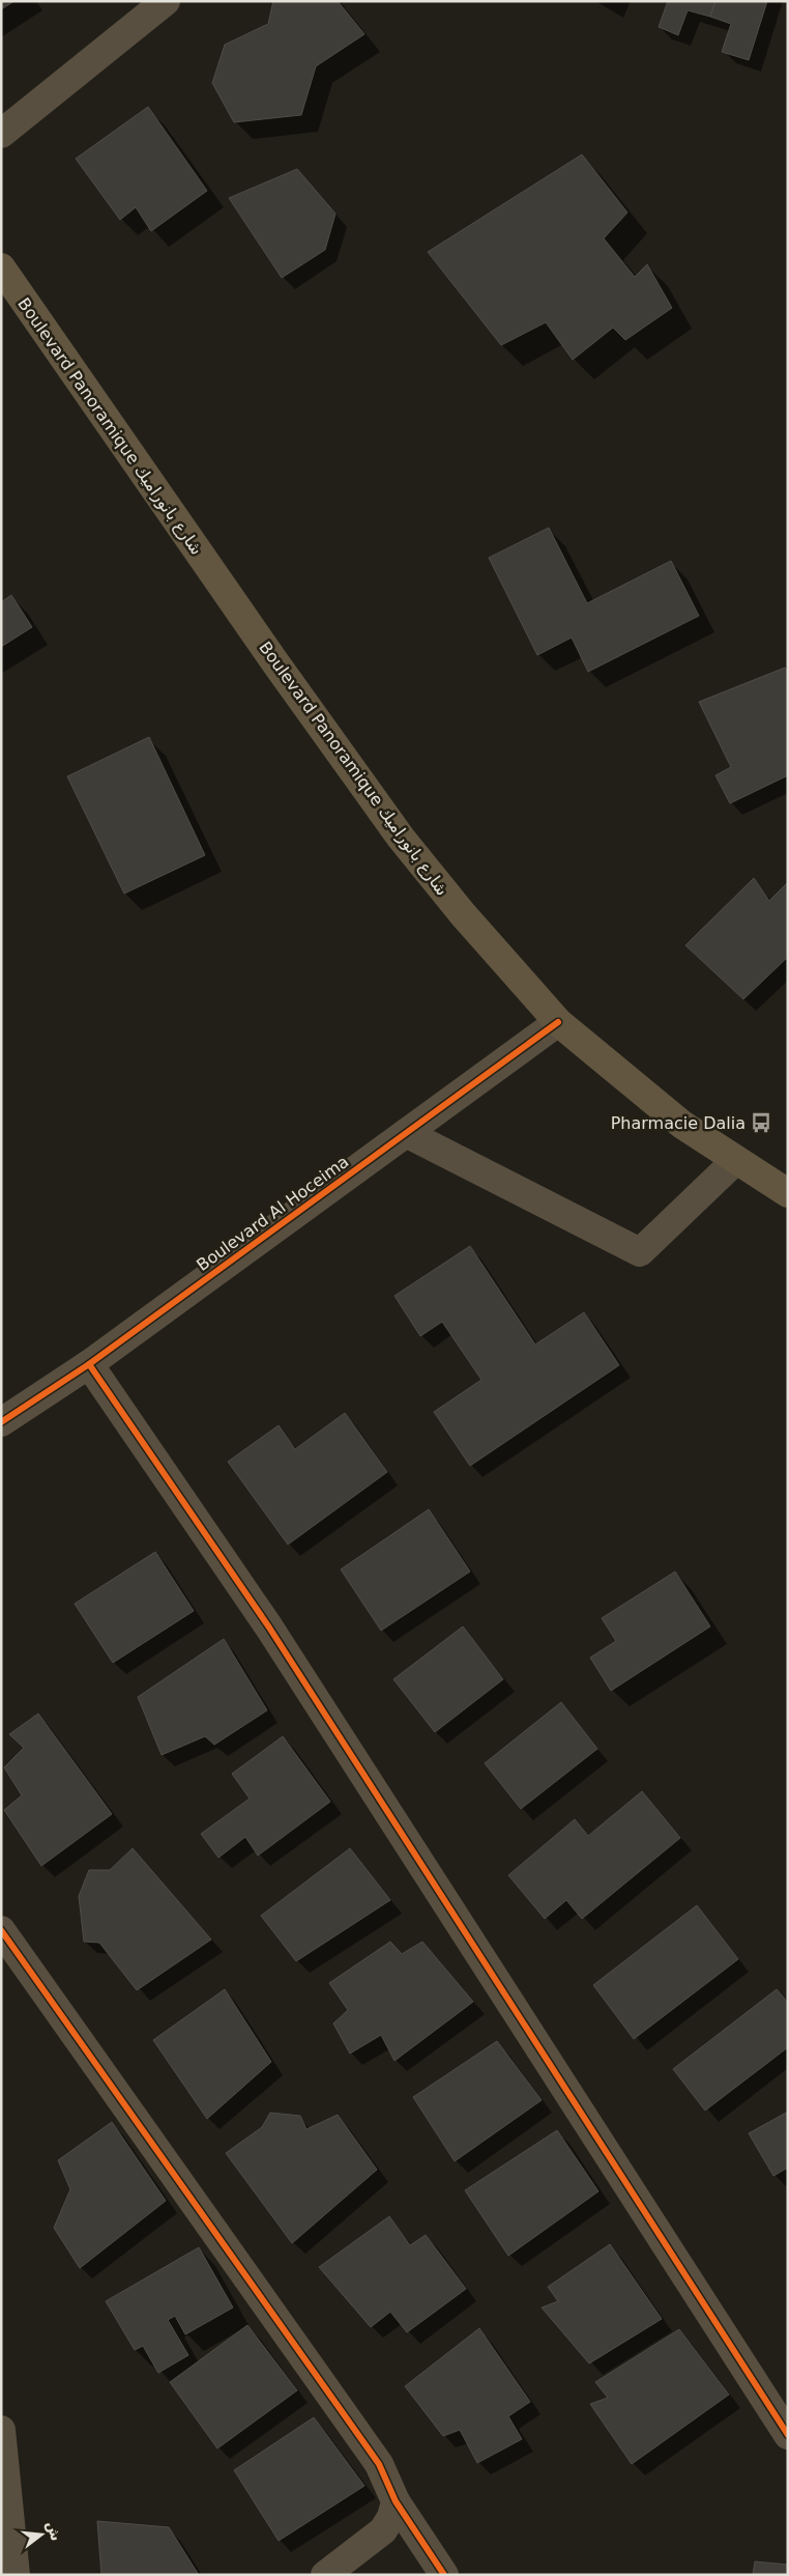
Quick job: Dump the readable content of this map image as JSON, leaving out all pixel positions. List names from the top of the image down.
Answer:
{
  "streets": {
    "main road": ["Boulevard Panoramique شارع بانوراميك"],
    "street": ["Boulevard Al Hoceima"]
  },
  "crossings": [
    ["Boulevard Panoramique شارع بانوراميك", "Boulevard Al Hoceima"]
  ],
  "places": {
    "bus stop": ["Pharmacie Dalia"]
  },
  "north": "right"
}
